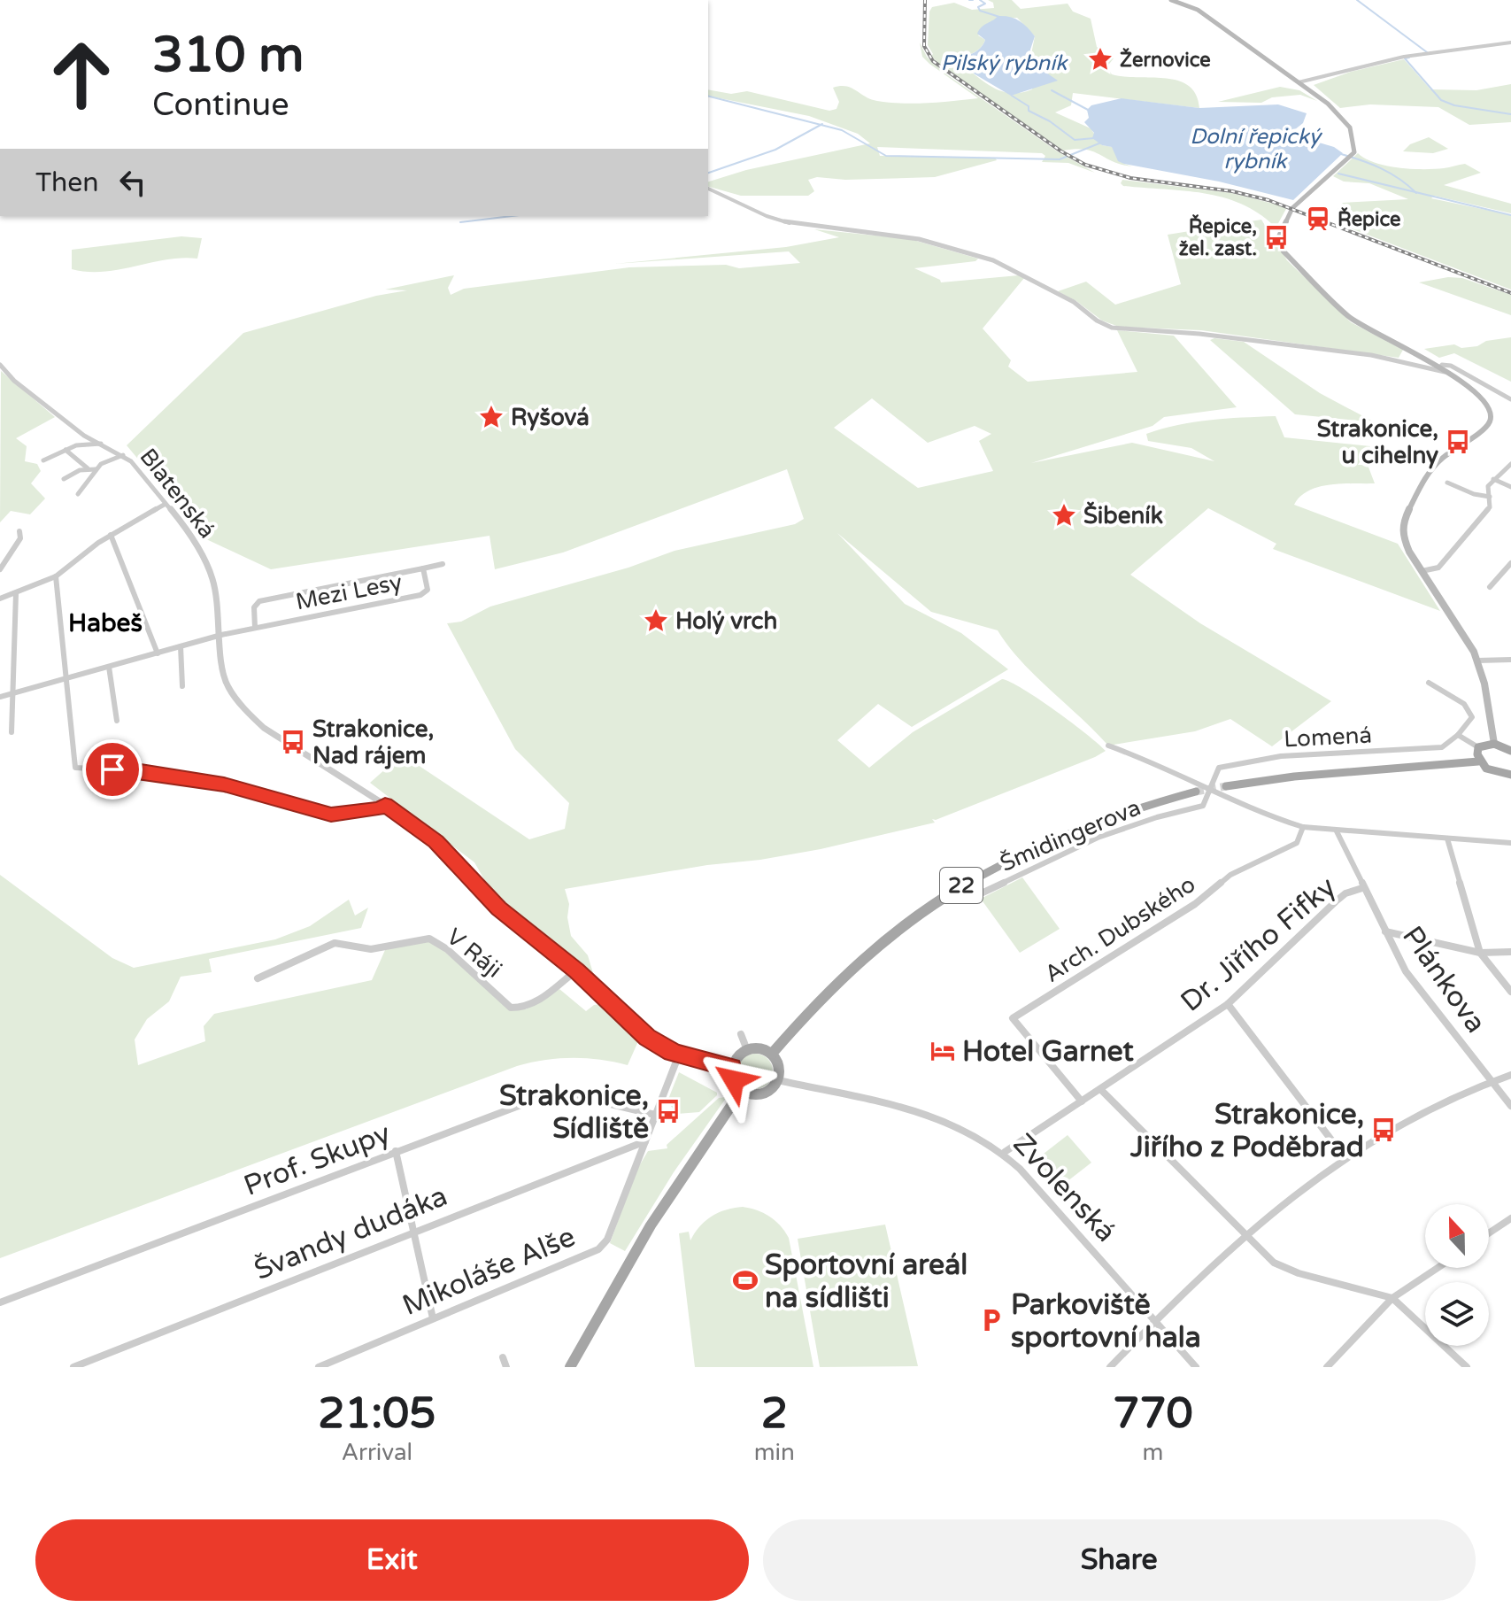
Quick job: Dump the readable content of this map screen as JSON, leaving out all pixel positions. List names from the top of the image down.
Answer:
{
  "streets": {
    "main road": ["22"],
    "street": [
      "Blatenská",
      "Mezi Lesy",
      "Lomená",
      "Šmidingerova",
      "Arch. Dubského",
      "Dr. Jiřího Fifky",
      "V Ráji",
      "Plánkova",
      "Prof. Skupy",
      "Zvolenská",
      "Švandy dudáka",
      "Mikoláše Alše"
    ]
  },
  "crossings": [
    ["Blatenská", "Mezi Lesy"],
    ["Lomená", "Šmidingerova"],
    ["22", "Zvolenská"],
    ["Arch. Dubského", "Dr. Jiřího Fifky"],
    ["Dr. Jiřího Fifky", "Plánkova"],
    ["Dr. Jiřího Fifky", "Zvolenská"],
    ["Prof. Skupy", "Mikoláše Alše"],
    ["Švandy dudáka", "Mikoláše Alše"]
  ],
  "districts": ["Habeš"],
  "water": ["Pilský rybník", "Dolní řepický rybník"],
  "places": {
    "place": [
      "Žernovice",
      "Ryšová",
      "Šibeník",
      "Holý vrch"
    ],
    "station": ["Řepice"],
    "bus stop": [
      "Řepice, žel. zast.",
      "Strakonice, u cihelny",
      "Strakonice, Nad rájem",
      "Strakonice, Sídliště",
      "Strakonice, Jiřího z Poděbrad"
    ],
    "hotel": ["Hotel Garnet"],
    "sports": ["Sportovní areál na sídlišti"],
    "parking": ["Parkoviště sportovní hala"]
  },
  "north": "top",
  "page": {
    "turn": ["310 m", "Continue"],
    "then": "Then",
    "eta": [
      "21:05",
      "Arrival",
      "2",
      "min",
      "770",
      "m"
    ],
    "buttons": ["Exit", "Share"]
  }
}
